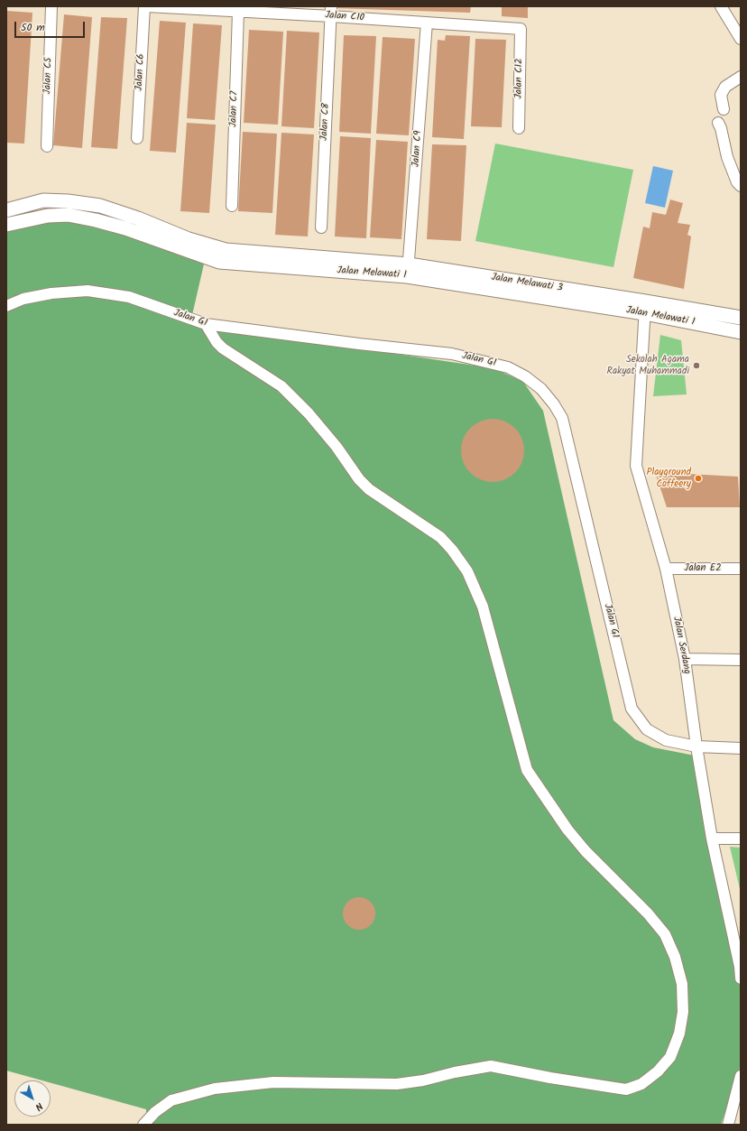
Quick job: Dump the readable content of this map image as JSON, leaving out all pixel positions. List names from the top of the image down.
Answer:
{
  "streets": {
    "street": [
      "Jalan C10",
      "Jalan C6",
      "Jalan C5",
      "Jalan C12",
      "Jalan C7",
      "Jalan C8",
      "Jalan C9",
      "Jalan Melawati 1",
      "Jalan G1",
      "Jalan E2",
      "Jalan Serdang"
    ]
  },
  "crossings": [
    ["Jalan C10", "Jalan C6"],
    ["Jalan C10", "Jalan C12"],
    ["Jalan C10", "Jalan C7"],
    ["Jalan C10", "Jalan C8"],
    ["Jalan C10", "Jalan C9"],
    ["Jalan C9", "Jalan Melawati 1"],
    ["Jalan Melawati 1", "Jalan Serdang"],
    ["Jalan G1", "Jalan Serdang"],
    ["Jalan E2", "Jalan Serdang"]
  ],
  "places": ["Sekolah Agama Rakyat Muhammadi", "Playground Coffeery"],
  "scale_bar": "50 m",
  "north": "bottom right"
}
